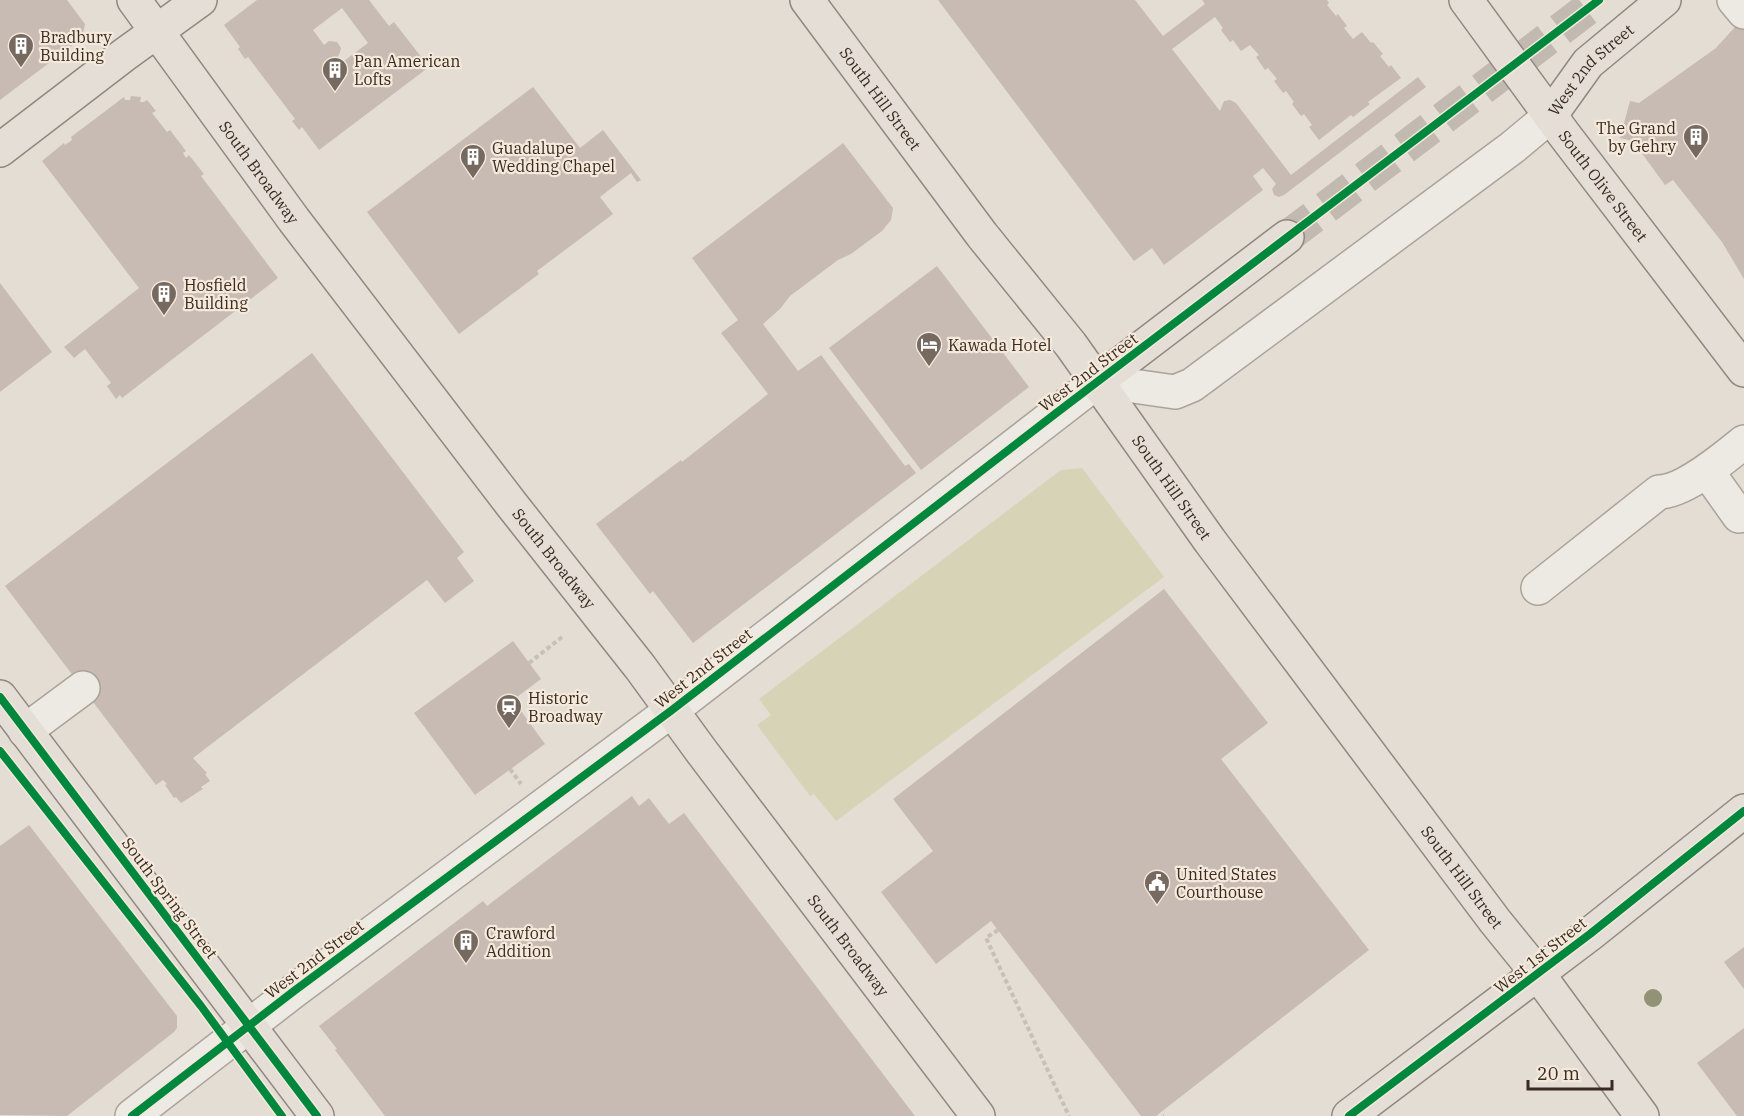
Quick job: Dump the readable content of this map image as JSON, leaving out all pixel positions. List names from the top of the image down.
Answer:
{
  "streets": {
    "main road": [
      "West 2nd Street",
      "South Hill Street",
      "South Broadway",
      "South Olive Street",
      "South Spring Street",
      "West 1st Street"
    ]
  },
  "crossings": [
    ["West 2nd Street", "South Hill Street"],
    ["West 2nd Street", "South Broadway"],
    ["West 2nd Street", "South Olive Street"],
    ["West 2nd Street", "South Spring Street"],
    ["South Hill Street", "West 1st Street"]
  ],
  "places": {
    "building": [
      "Bradbury Building",
      "Pan American Lofts",
      "The Grand by Gehry",
      "Guadalupe Wedding Chapel",
      "Hosfield Building",
      "Crawford Addition"
    ],
    "hotel": ["Kawada Hotel"],
    "station": ["Historic Broadway"],
    "public building": ["United States Courthouse"]
  },
  "scale_bar": "20 m"
}
